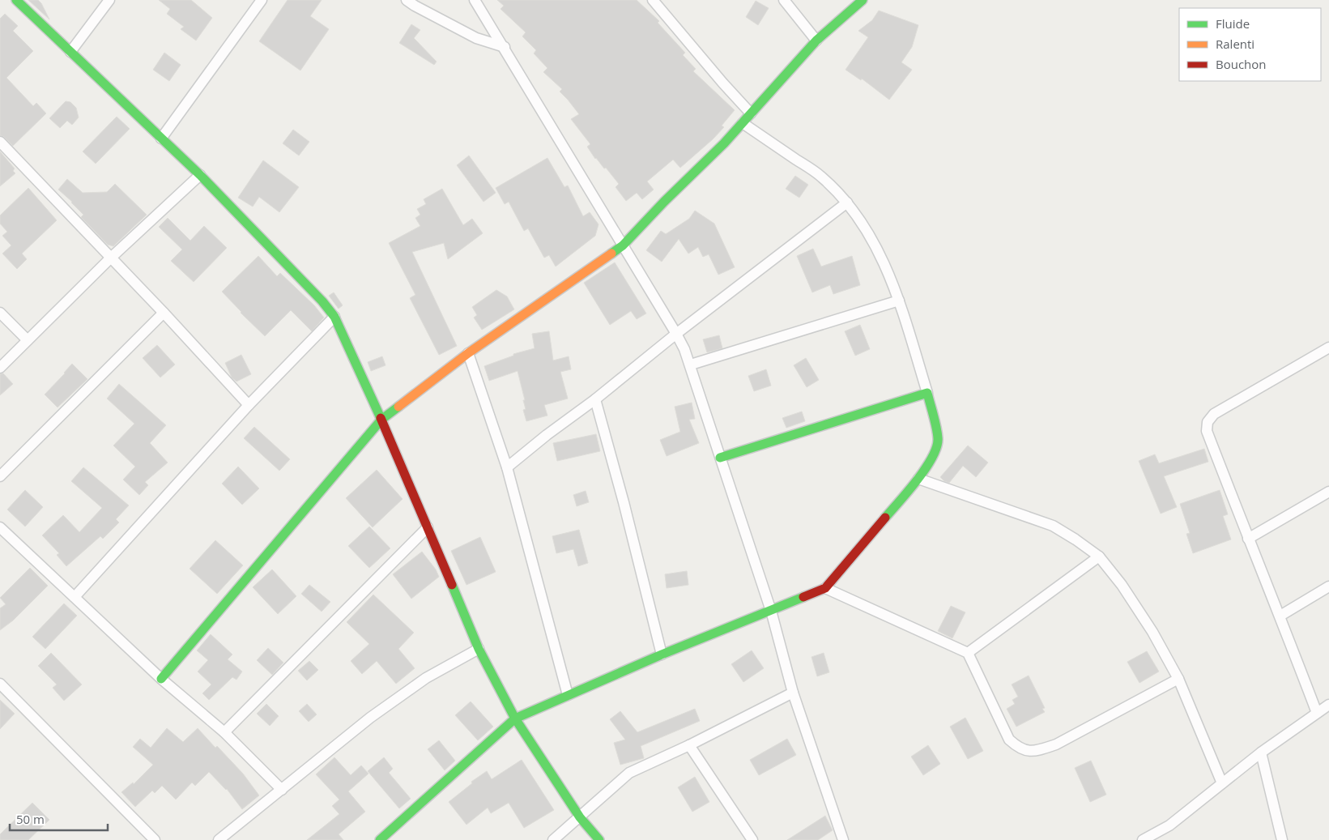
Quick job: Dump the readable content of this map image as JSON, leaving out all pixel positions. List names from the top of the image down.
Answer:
{
  "legend": ["Fluide", "Ralenti", "Bouchon"],
  "scale_bar": "50 m"
}
